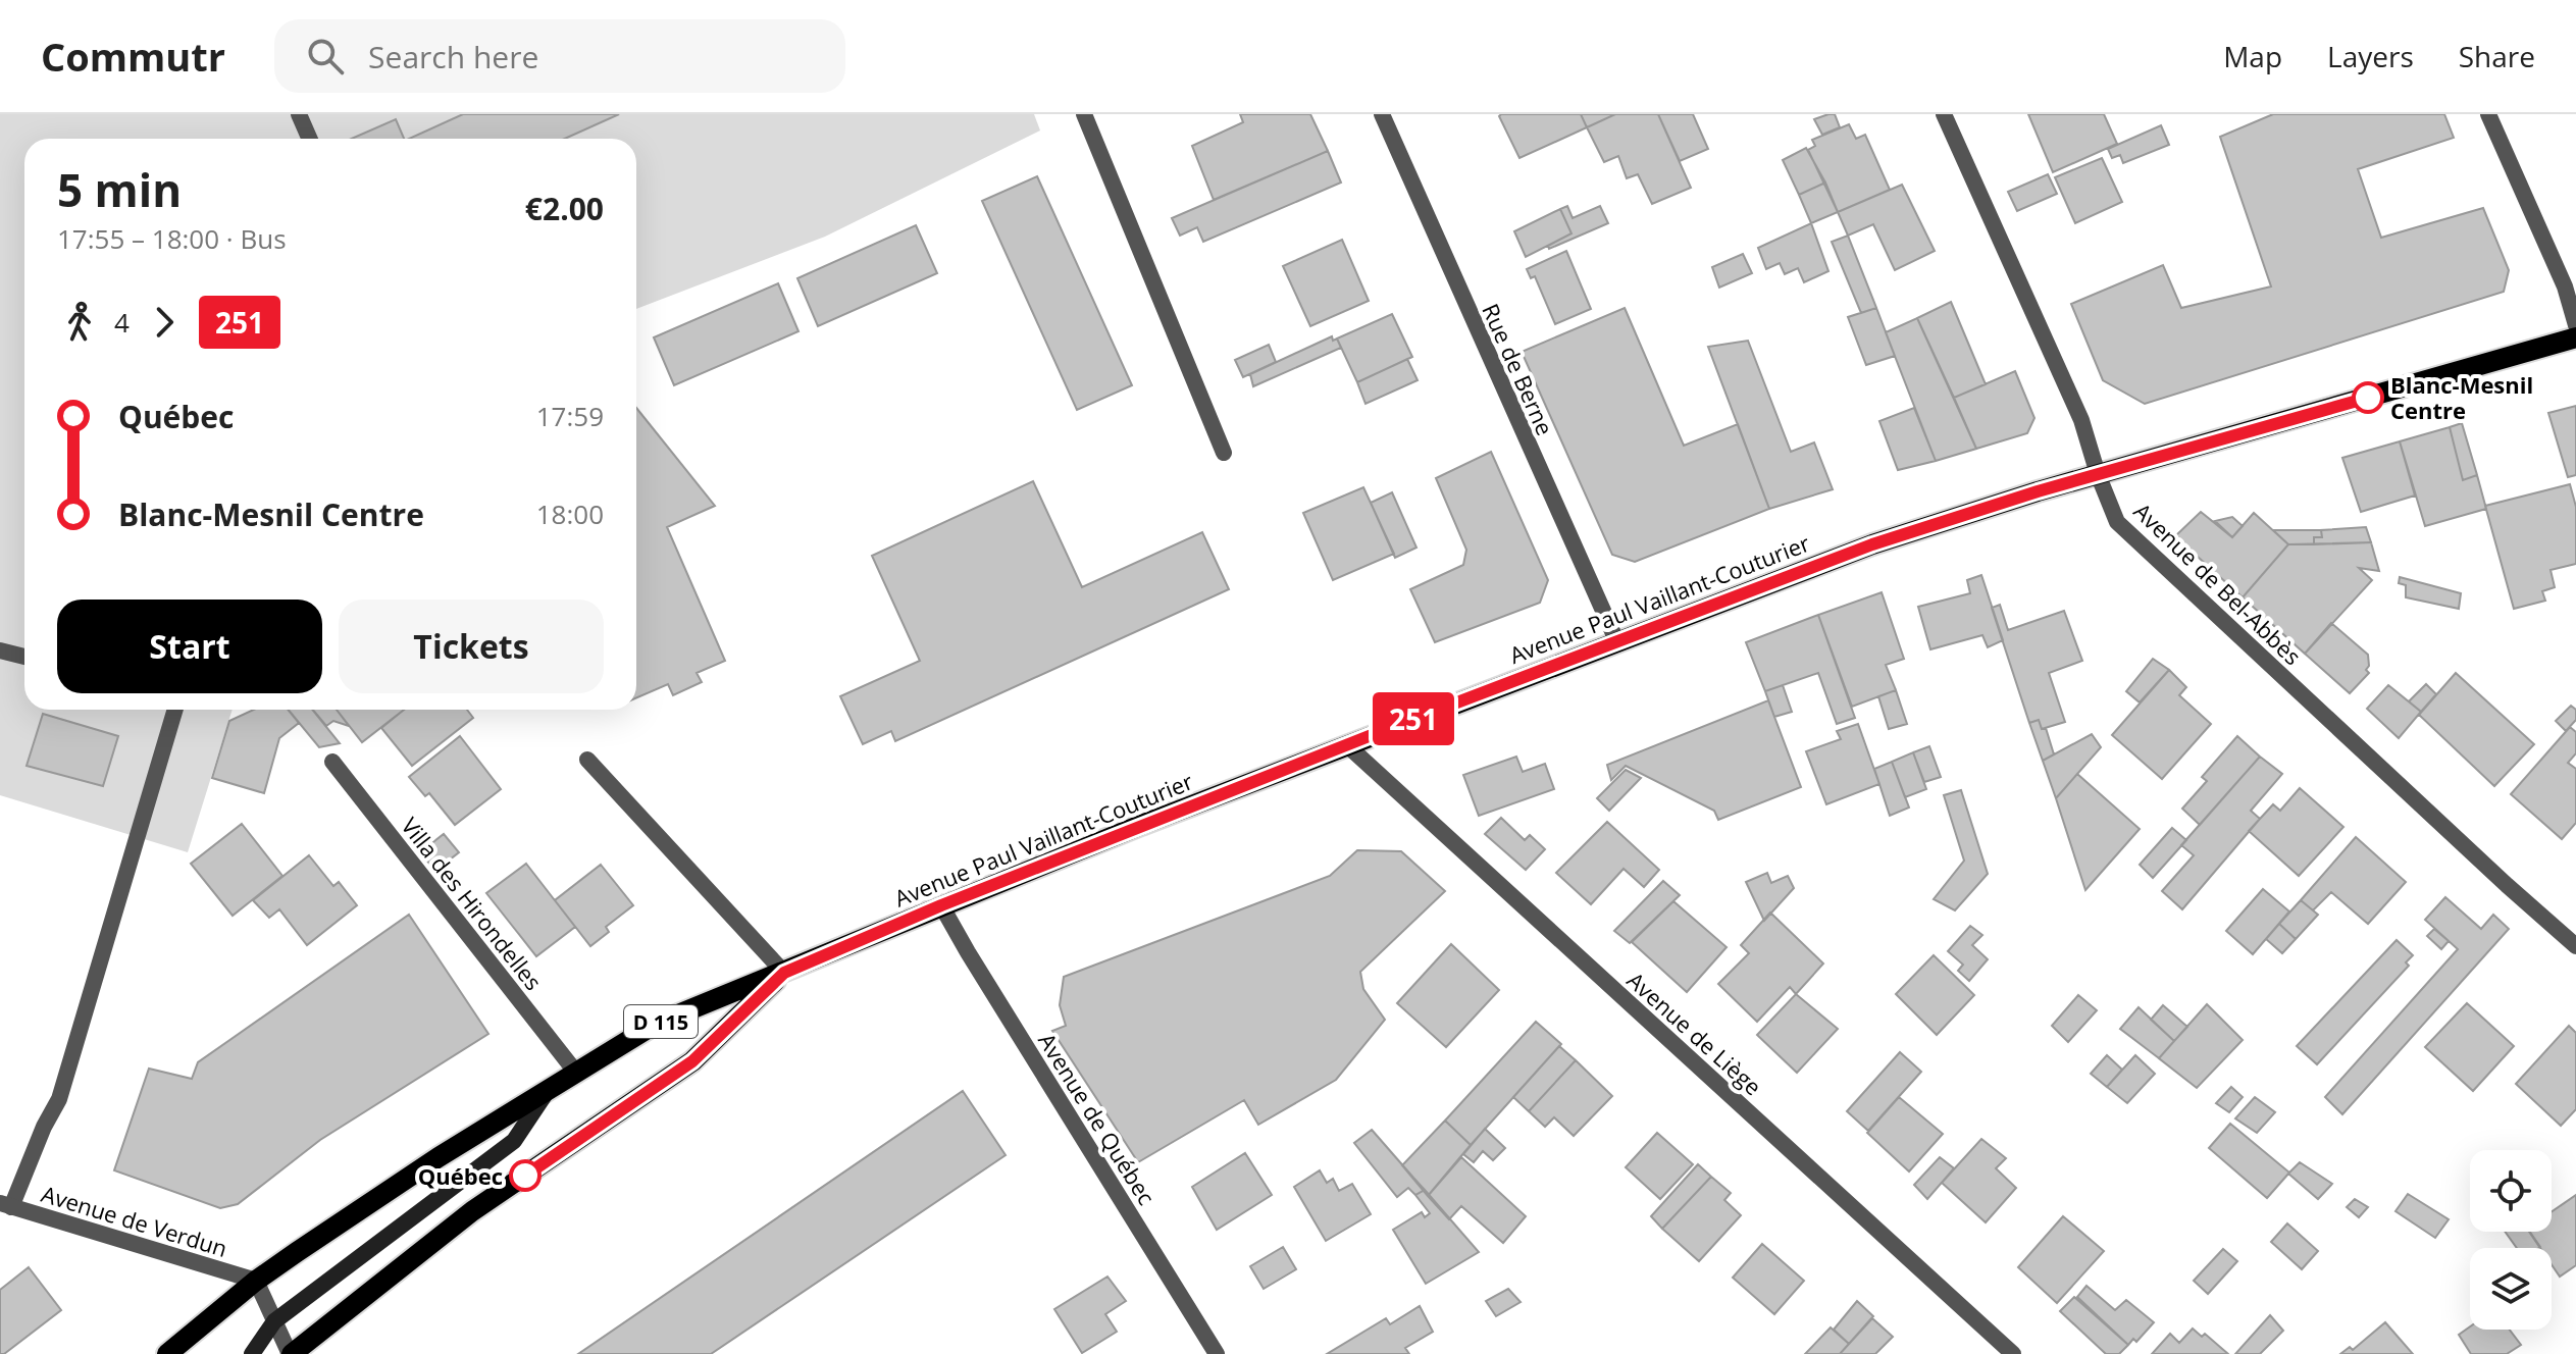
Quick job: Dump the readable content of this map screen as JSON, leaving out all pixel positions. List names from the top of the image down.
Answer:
{
  "streets": {
    "main road": ["Avenue Paul Vaillant-Couturier", "D 115"],
    "street": [
      "Rue de Berne",
      "Avenue de Bel-Abbès",
      "Villa des Hirondelles",
      "Avenue de Liège",
      "Avenue de Québec",
      "Avenue de Verdun"
    ]
  },
  "crossings": [
    ["Rue de Berne", "Avenue Paul Vaillant-Couturier"],
    ["Avenue de Bel-Abbès", "Avenue Paul Vaillant-Couturier"],
    ["Avenue Paul Vaillant-Couturier", "Villa des Hirondelles"],
    ["Avenue Paul Vaillant-Couturier", "D 115"],
    ["Avenue Paul Vaillant-Couturier", "Avenue de Liège"],
    ["Avenue Paul Vaillant-Couturier", "Avenue de Québec"],
    ["Avenue Paul Vaillant-Couturier", "Avenue de Verdun"],
    ["D 115", "Avenue de Verdun"]
  ],
  "places": ["Blanc-Mesnil Centre", "Québec"],
  "lines": ["bus line 251"],
  "page": {
    "header": "Commutr",
    "search": "Search here",
    "nav": ["Map", "Layers", "Share"],
    "on_map": "251",
    "heading": ["5 min", "17:55 – 18:00 · Bus", "€2.00"],
    "legs": ["4", "251"],
    "list": [
      {
        "name": "Québec",
        "value": "17:59"
      },
      {
        "name": "Blanc-Mesnil Centre",
        "value": "18:00"
      }
    ],
    "buttons": ["Start", "Tickets"]
  }
}
